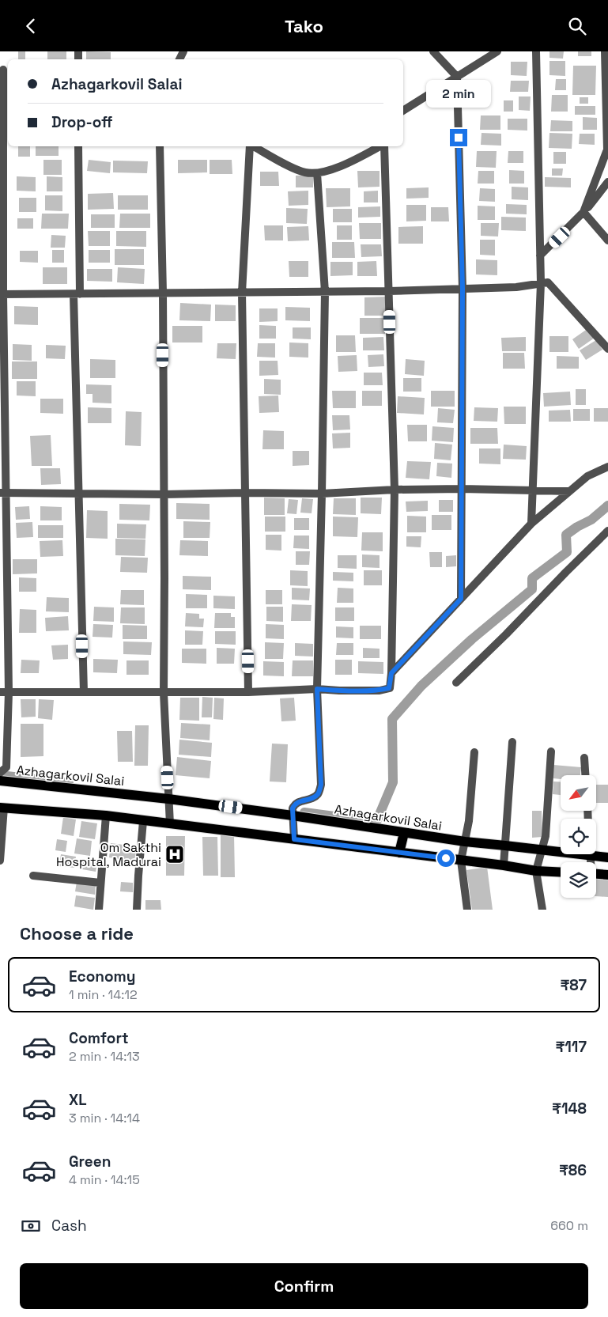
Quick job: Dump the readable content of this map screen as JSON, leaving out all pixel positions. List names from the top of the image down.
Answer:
{
  "streets": {
    "main road": ["Azhagarkovil Salai"]
  },
  "places": {
    "hospital": ["Om Sakthi Hospital, Madurai"]
  },
  "north": "bottom left",
  "page": {
    "header": "Tako",
    "banner": ["Azhagarkovil Salai", "Drop-off"],
    "bubble": "2 min",
    "heading": "Choose a ride",
    "list": [
      {
        "name": "Economy",
        "note": "1 min · 14:12",
        "value": "₹87"
      },
      {
        "name": "Comfort",
        "note": "2 min · 14:13",
        "value": "₹117"
      },
      {
        "name": "XL",
        "note": "3 min · 14:14",
        "value": "₹148"
      },
      {
        "name": "Green",
        "note": "4 min · 14:15",
        "value": "₹86"
      }
    ],
    "pay": ["Cash", "660 m"],
    "buttons": "Confirm"
  }
}
